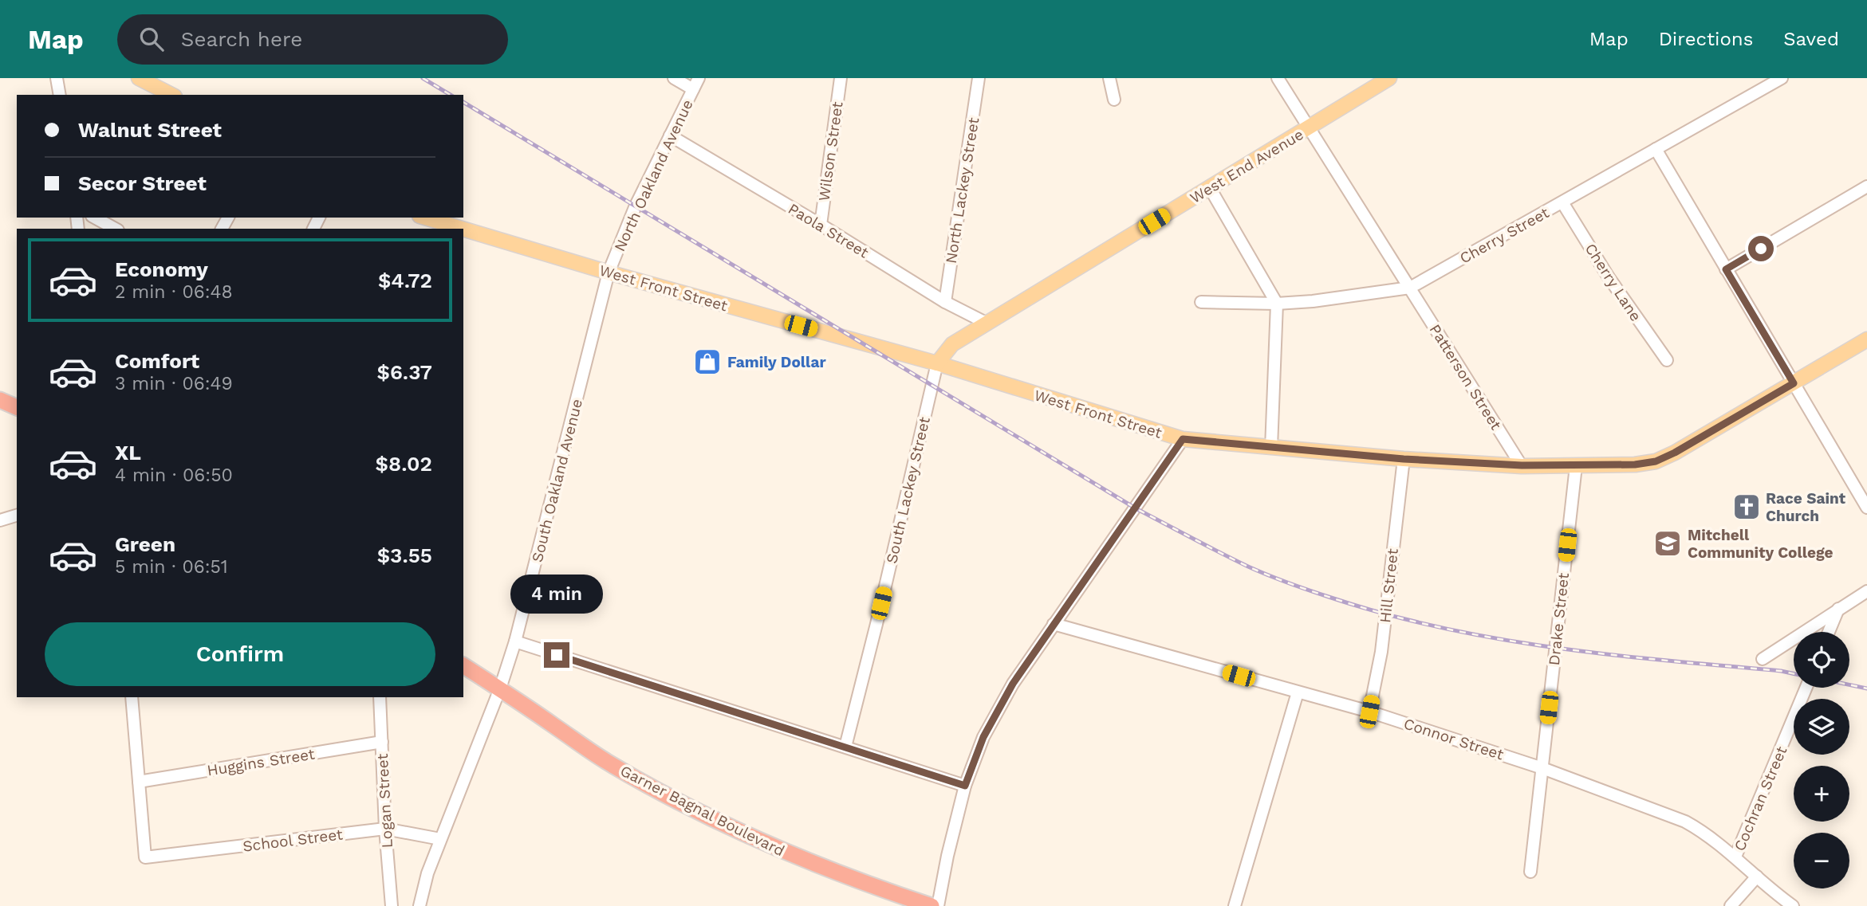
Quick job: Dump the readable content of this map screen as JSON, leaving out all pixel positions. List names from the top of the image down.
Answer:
{
  "streets": {
    "highway": ["Garner Bagnal Boulevard"],
    "main road": ["West End Avenue", "West Front Street"],
    "street": [
      "Wilson Street",
      "North Oakland Avenue",
      "North Lackey Street",
      "Paola Street",
      "Cherry Street",
      "Cherry Lane",
      "Patterson Street",
      "South Oakland Avenue",
      "South Lackey Street",
      "Hill Street",
      "Drake Street",
      "Connor Street",
      "Huggins Street",
      "Cochran Street",
      "Logan Street",
      "School Street"
    ]
  },
  "crossings": [
    ["Wilson Street", "Paola Street"],
    ["West End Avenue", "Paola Street"],
    ["West End Avenue", "West Front Street"],
    ["West End Avenue", "Patterson Street"],
    ["West End Avenue", "South Lackey Street"],
    ["North Oakland Avenue", "Paola Street"],
    ["North Oakland Avenue", "West Front Street"],
    ["North Oakland Avenue", "South Oakland Avenue"],
    ["North Lackey Street", "Paola Street"],
    ["Cherry Street", "Cherry Lane"],
    ["Cherry Street", "Patterson Street"],
    ["West Front Street", "Patterson Street"],
    ["West Front Street", "South Oakland Avenue"],
    ["West Front Street", "South Lackey Street"],
    ["West Front Street", "Hill Street"],
    ["West Front Street", "Drake Street"],
    ["South Oakland Avenue", "Garner Bagnal Boulevard"],
    ["South Oakland Avenue", "School Street"],
    ["Hill Street", "Connor Street"],
    ["Drake Street", "Connor Street"],
    ["Connor Street", "Cochran Street"],
    ["Huggins Street", "Logan Street"],
    ["Huggins Street", "School Street"],
    ["Logan Street", "School Street"]
  ],
  "places": {
    "shop": ["Family Dollar"],
    "church": ["Race Saint Church"],
    "school or university": ["Mitchell Community College"]
  },
  "page": {
    "header": "Map",
    "search": "Search here",
    "nav": ["Map", "Directions", "Saved"],
    "banner": ["Walnut Street", "Secor Street"],
    "list": [
      {
        "name": "Economy",
        "note": "2 min · 06:48",
        "value": "$4.72"
      },
      {
        "name": "Comfort",
        "note": "3 min · 06:49",
        "value": "$6.37"
      },
      {
        "name": "XL",
        "note": "4 min · 06:50",
        "value": "$8.02"
      },
      {
        "name": "Green",
        "note": "5 min · 06:51",
        "value": "$3.55"
      }
    ],
    "bubble": "4 min",
    "buttons": "Confirm",
    "map_buttons": ["+", "−"]
  }
}
